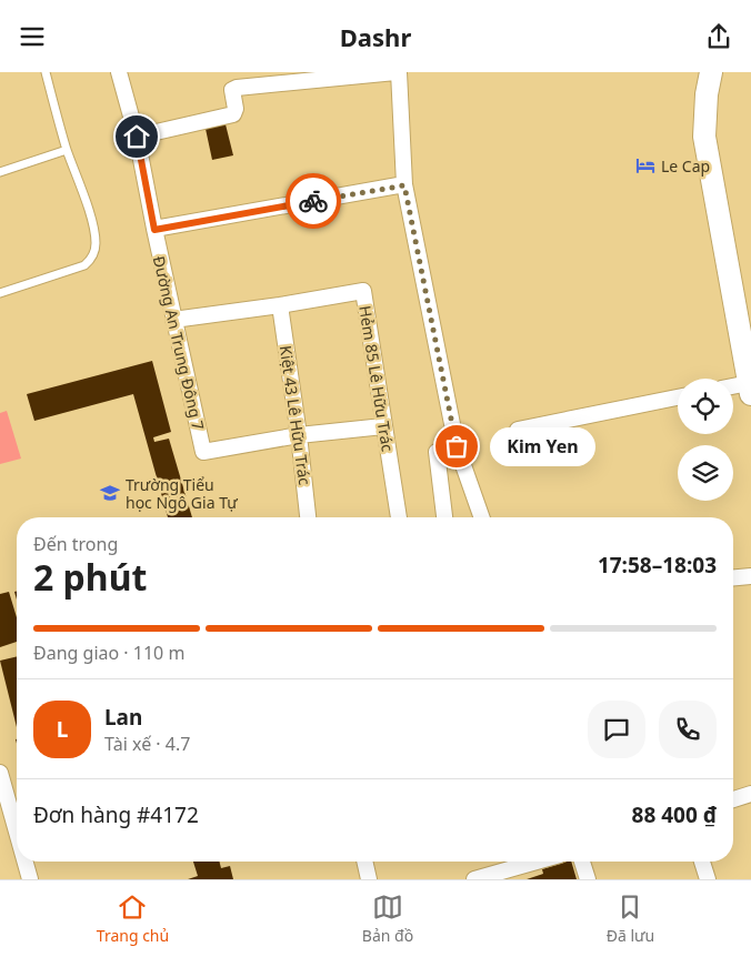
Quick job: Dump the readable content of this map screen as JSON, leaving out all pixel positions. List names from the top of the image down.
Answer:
{
  "streets": {
    "street": ["Đường An Trung Đông 7", "Hẻm 85 Lê Hữu Trác", "Kiệt 43 Lê Hữu Trác"]
  },
  "crossings": [
    ["Đường An Trung Đông 7", "Hẻm 85 Lê Hữu Trác"],
    ["Đường An Trung Đông 7", "Kiệt 43 Lê Hữu Trác"],
    ["Hẻm 85 Lê Hữu Trác", "Kiệt 43 Lê Hữu Trác"]
  ],
  "places": {
    "hotel": ["Le Cap"],
    "other": ["Kim Yen"],
    "school or university": ["Trường Tiểu học Ngô Gia Tự"]
  },
  "page": {
    "header": "Dashr",
    "bubble": "Kim Yen",
    "heading": ["2 phút", "Đến trong", "17:58–18:03"],
    "panel": [
      "Lan",
      "Tài xế · 4.7",
      "Đơn hàng #4172",
      "88 400 ₫"
    ],
    "bar": "Đang giao · 110 m",
    "round": "L",
    "tabs": ["Trang chủ", "Bản đồ", "Đã lưu"]
  }
}
